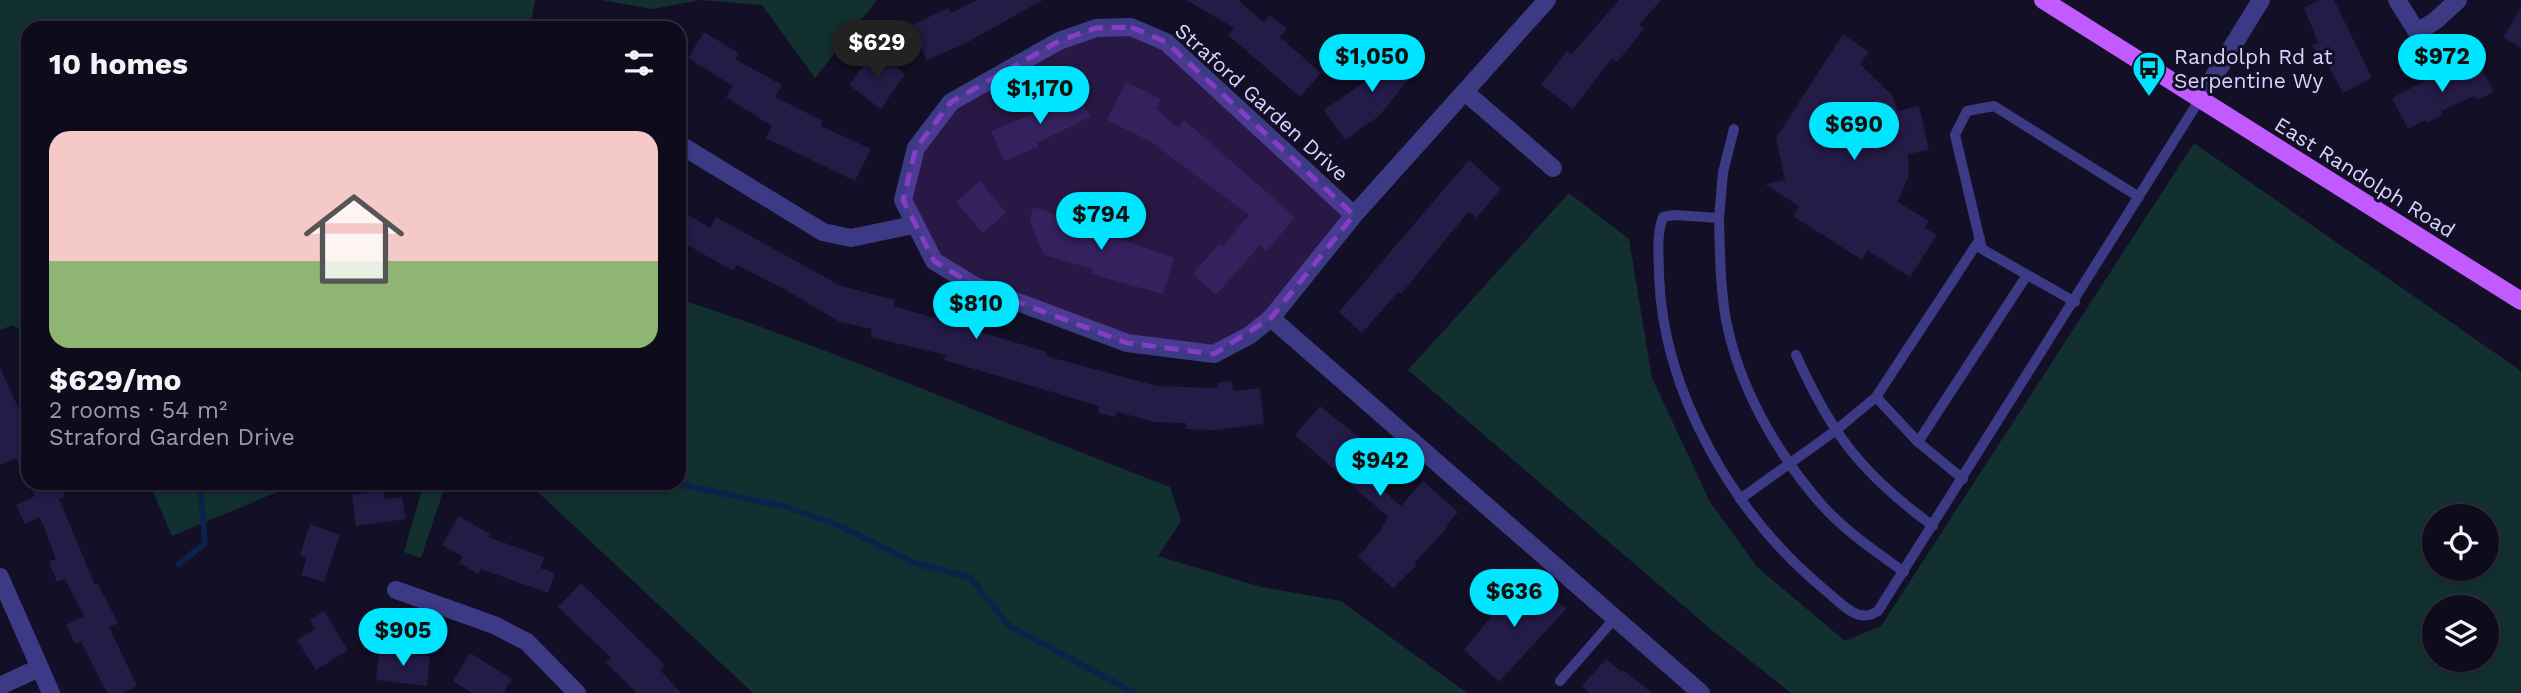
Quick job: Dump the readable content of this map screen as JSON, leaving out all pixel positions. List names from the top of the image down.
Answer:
{
  "streets": {
    "main road": ["East Randolph Road"],
    "street": ["Straford Garden Drive"]
  },
  "places": {
    "bus stop": ["Randolph Rd at Serpentine Wy"]
  },
  "page": {
    "price": [
      "$629",
      "$1,050",
      "$972",
      "$1,170",
      "$690",
      "$794",
      "$810",
      "$942",
      "$636",
      "$905"
    ],
    "heading": "10 homes",
    "list": [
      {
        "name": "$629/mo",
        "note": "2 rooms · 54 m² · Straford Garden Drive"
      }
    ]
  }
}
